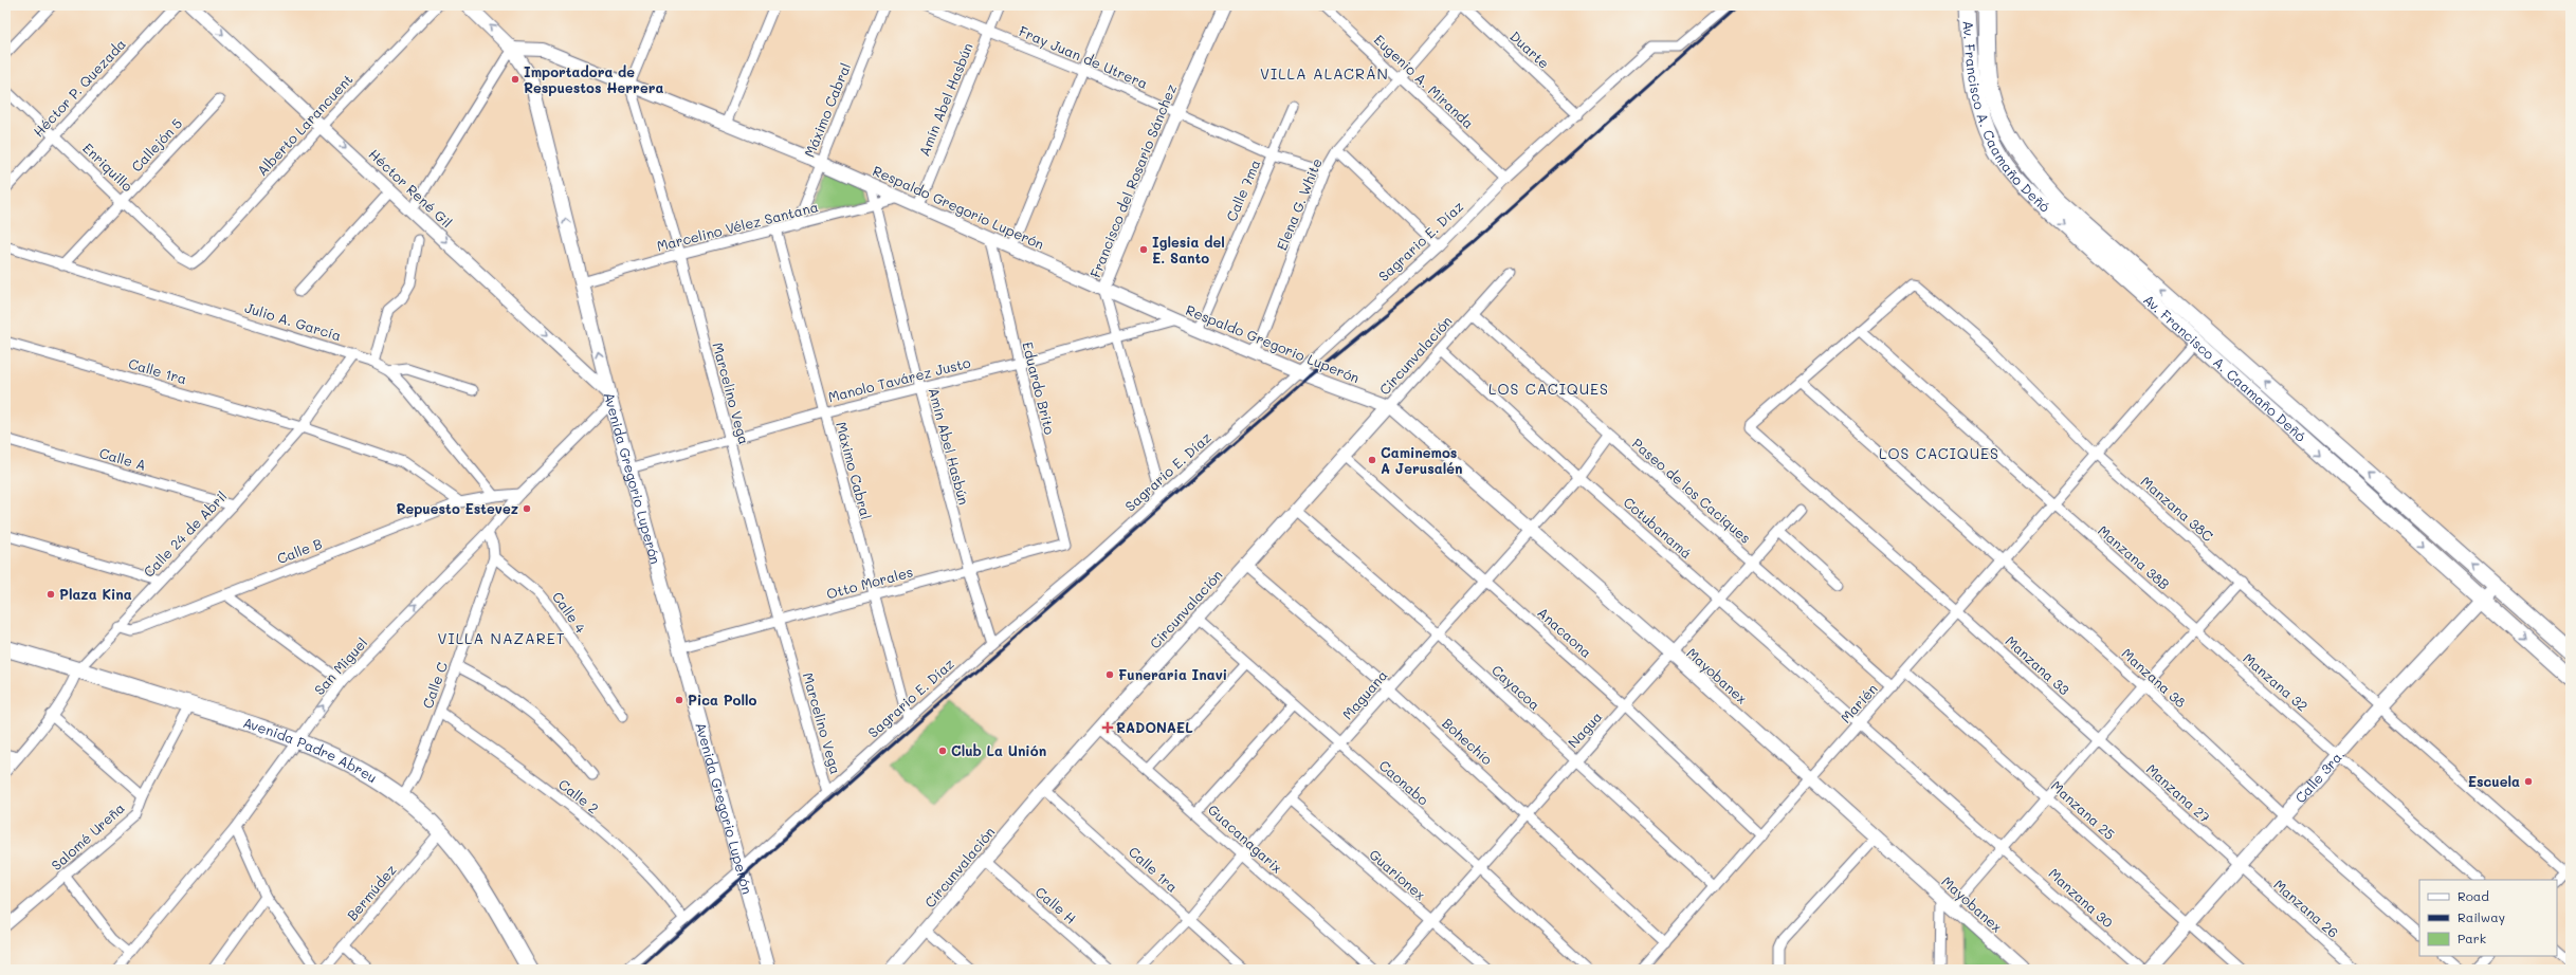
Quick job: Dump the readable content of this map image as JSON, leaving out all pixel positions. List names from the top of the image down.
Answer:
{
  "streets": {
    "main road": [
      "Av. Francisco A. Caamaño Deñó",
      "Avenida Gregorio Luperón",
      "Avenida Padre Abreu",
      "Calle 3ra."
    ],
    "street": [
      "Duarte",
      "Fray Juan de Utrera",
      "Eugenio A. Miranda",
      "Héctor P. Quezada",
      "Amín Abel Hasbún",
      "Máximo Cabral",
      "Alberto Larancuent",
      "Callejón 5",
      "Enriquillo",
      "Francisco del Rosario Sánchez",
      "Héctor René Gil",
      "Calle 7ma",
      "Elena G. White",
      "Respaldo Gregorio Luperón",
      "Marcelino Vélez Santana",
      "Sagrario E. Díaz",
      "Julio A. García",
      "Circunvalación",
      "Calle 1ra",
      "Manolo Tavárez Justo",
      "Eduardo Brito",
      "Marcelino Vega",
      "Calle A",
      "Paseo de los Caciques",
      "Manzana 38C",
      "Cotubanamá",
      "Calle 24 de Abril",
      "Calle B",
      "Manzana 38B",
      "Otto Morales",
      "Calle 4",
      "Anacaona",
      "Manzana 33",
      "San Miguel",
      "Mayobanex",
      "Manzana 38",
      "Manzana 32",
      "Calle C",
      "Cayacoa",
      "Maguana",
      "Marién",
      "Nagua",
      "Bohechío",
      "Caonabo",
      "Manzana 27",
      "Calle 2",
      "Manzana 25",
      "Salomé Ureña",
      "Guacanagarix",
      "Guarionex",
      "Bermúdez",
      "Manzana 30",
      "Calle H",
      "Manzana 26"
    ]
  },
  "crossings": [
    ["Duarte", "Elena G. White"],
    ["Duarte", "Sagrario E. Díaz"],
    ["Fray Juan de Utrera", "Amín Abel Hasbún"],
    ["Fray Juan de Utrera", "Francisco del Rosario Sánchez"],
    ["Fray Juan de Utrera", "Calle 7ma"],
    ["Fray Juan de Utrera", "Elena G. White"],
    ["Eugenio A. Miranda", "Elena G. White"],
    ["Eugenio A. Miranda", "Sagrario E. Díaz"],
    ["Héctor P. Quezada", "Enriquillo"],
    ["Amín Abel Hasbún", "Respaldo Gregorio Luperón"],
    ["Amín Abel Hasbún", "Marcelino Vélez Santana"],
    ["Amín Abel Hasbún", "Sagrario E. Díaz"],
    ["Amín Abel Hasbún", "Manolo Tavárez Justo"],
    ["Amín Abel Hasbún", "Otto Morales"],
    ["Máximo Cabral", "Respaldo Gregorio Luperón"],
    ["Máximo Cabral", "Marcelino Vélez Santana"],
    ["Máximo Cabral", "Sagrario E. Díaz"],
    ["Máximo Cabral", "Manolo Tavárez Justo"],
    ["Máximo Cabral", "Otto Morales"],
    ["Av. Francisco A. Caamaño Deñó", "Marién"],
    ["Av. Francisco A. Caamaño Deñó", "Calle 3ra."],
    ["Alberto Larancuent", "Enriquillo"],
    ["Alberto Larancuent", "Héctor René Gil"],
    ["Callejón 5", "Enriquillo"],
    ["Callejón 5", "Julio A. García"],
    ["Francisco del Rosario Sánchez", "Respaldo Gregorio Luperón"],
    ["Francisco del Rosario Sánchez", "Sagrario E. Díaz"],
    ["Francisco del Rosario Sánchez", "Manolo Tavárez Justo"],
    ["Héctor René Gil", "Avenida Gregorio Luperón"],
    ["Héctor René Gil", "San Miguel"],
    ["Calle 7ma", "Respaldo Gregorio Luperón"],
    ["Elena G. White", "Respaldo Gregorio Luperón"],
    ["Respaldo Gregorio Luperón", "Marcelino Vélez Santana"],
    ["Respaldo Gregorio Luperón", "Sagrario E. Díaz"],
    ["Respaldo Gregorio Luperón", "Circunvalación"],
    ["Respaldo Gregorio Luperón", "Manolo Tavárez Justo"],
    ["Respaldo Gregorio Luperón", "Eduardo Brito"],
    ["Respaldo Gregorio Luperón", "Marcelino Vega"],
    ["Respaldo Gregorio Luperón", "Avenida Gregorio Luperón"],
    ["Respaldo Gregorio Luperón", "Mayobanex"],
    ["Marcelino Vélez Santana", "Marcelino Vega"],
    ["Marcelino Vélez Santana", "Avenida Gregorio Luperón"],
    ["Sagrario E. Díaz", "Marcelino Vega"],
    ["Sagrario E. Díaz", "Avenida Gregorio Luperón"],
    ["Sagrario E. Díaz", "Calle 2"],
    ["Julio A. García", "Calle 24 de Abril"],
    ["Julio A. García", "Calle B"],
    ["Circunvalación", "Calle 1ra"],
    ["Circunvalación", "Paseo de los Caciques"],
    ["Circunvalación", "Cotubanamá"],
    ["Circunvalación", "Anacaona"],
    ["Circunvalación", "Mayobanex"],
    ["Circunvalación", "Cayacoa"],
    ["Circunvalación", "Bohechío"],
    ["Circunvalación", "Caonabo"],
    ["Circunvalación", "Guacanagarix"],
    ["Circunvalación", "Calle H"],
    ["Calle 1ra", "Calle 24 de Abril"],
    ["Calle 1ra", "Calle B"],
    ["Calle 1ra", "Maguana"],
    ["Manolo Tavárez Justo", "Eduardo Brito"],
    ["Manolo Tavárez Justo", "Marcelino Vega"],
    ["Manolo Tavárez Justo", "Avenida Gregorio Luperón"],
    ["Eduardo Brito", "Otto Morales"],
    ["Marcelino Vega", "Otto Morales"],
    ["Calle A", "Calle 24 de Abril"],
    ["Avenida Gregorio Luperón", "Otto Morales"],
    ["Avenida Gregorio Luperón", "San Miguel"],
    ["Paseo de los Caciques", "Maguana"],
    ["Paseo de los Caciques", "Marién"],
    ["Paseo de los Caciques", "Nagua"],
    ["Manzana 38C", "Manzana 38B"],
    ["Manzana 38C", "Marién"],
    ["Manzana 38C", "Calle 3ra."],
    ["Cotubanamá", "Maguana"],
    ["Cotubanamá", "Marién"],
    ["Cotubanamá", "Nagua"],
    ["Cotubanamá", "Manzana 30"],
    ["Calle 24 de Abril", "Calle B"],
    ["Calle 24 de Abril", "Avenida Padre Abreu"],
    ["Manzana 38B", "Manzana 32"],
    ["Manzana 38B", "Marién"],
    ["Calle 4", "Calle C"],
    ["Anacaona", "Maguana"],
    ["Anacaona", "Marién"],
    ["Anacaona", "Nagua"],
    ["Manzana 33", "Manzana 38"],
    ["Manzana 33", "Marién"],
    ["Manzana 33", "Manzana 27"],
    ["San Miguel", "Avenida Padre Abreu"],
    ["Mayobanex", "Maguana"],
    ["Mayobanex", "Marién"],
    ["Mayobanex", "Nagua"],
    ["Manzana 38", "Marién"],
    ["Manzana 38", "Calle 3ra."],
    ["Manzana 32", "Calle 3ra."],
    ["Calle C", "Avenida Padre Abreu"],
    ["Calle C", "Calle 2"],
    ["Cayacoa", "Maguana"],
    ["Cayacoa", "Marién"],
    ["Cayacoa", "Nagua"],
    ["Maguana", "Bohechío"],
    ["Maguana", "Caonabo"],
    ["Maguana", "Guacanagarix"],
    ["Maguana", "Guarionex"],
    ["Marién", "Bohechío"],
    ["Marién", "Manzana 25"],
    ["Marién", "Manzana 30"],
    ["Nagua", "Bohechío"],
    ["Nagua", "Caonabo"],
    ["Nagua", "Guarionex"],
    ["Avenida Padre Abreu", "Salomé Ureña"],
    ["Avenida Padre Abreu", "Bermúdez"],
    ["Calle 3ra.", "Manzana 27"],
    ["Calle 3ra.", "Manzana 25"],
    ["Calle 3ra.", "Manzana 26"],
    ["Manzana 27", "Manzana 26"]
  ],
  "one_way": ["Héctor René Gil", "Avenida Gregorio Luperón", "San Miguel"],
  "districts": [
    "VILLA ALACRÁN",
    "LOS CACIQUES",
    "LOS CACIQUES",
    "VILLA NAZARET"
  ],
  "places": {
    "other": [
      "Importadora de Respuestos Herrera",
      "Iglesia del E. Santo",
      "Caminemos A Jerusalén",
      "Repuesto Estevez",
      "Plaza Kina",
      "Funeraria Inavi",
      "Pica Pollo",
      "Club La Unión",
      "Escuela"
    ],
    "health": ["RADONAEL"]
  },
  "legend": ["Road", "Railway", "Park"]
}
